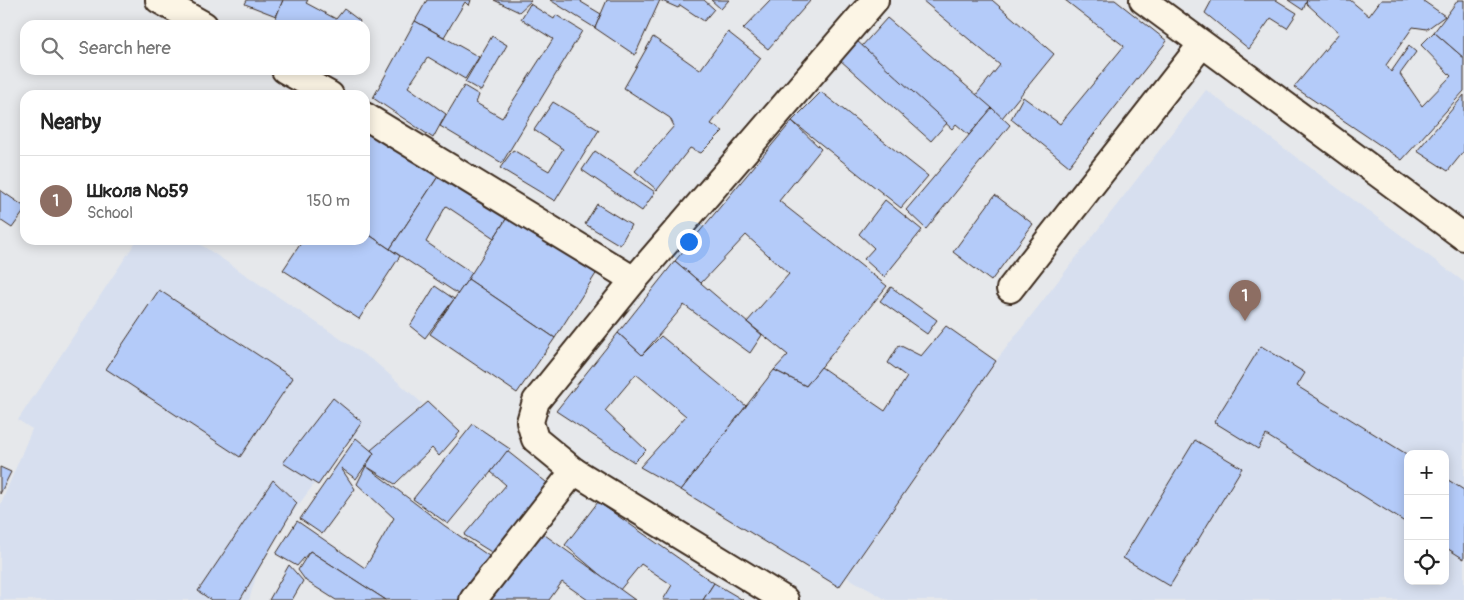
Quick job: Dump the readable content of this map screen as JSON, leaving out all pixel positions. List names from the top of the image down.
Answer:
{
  "page": {
    "search": "Search here",
    "heading": "Nearby",
    "list": [
      {
        "mark": "1",
        "name": "Школа №59",
        "note": "School",
        "value": "150 m"
      }
    ],
    "pins": "1",
    "map_buttons": ["+", "−"]
  }
}
